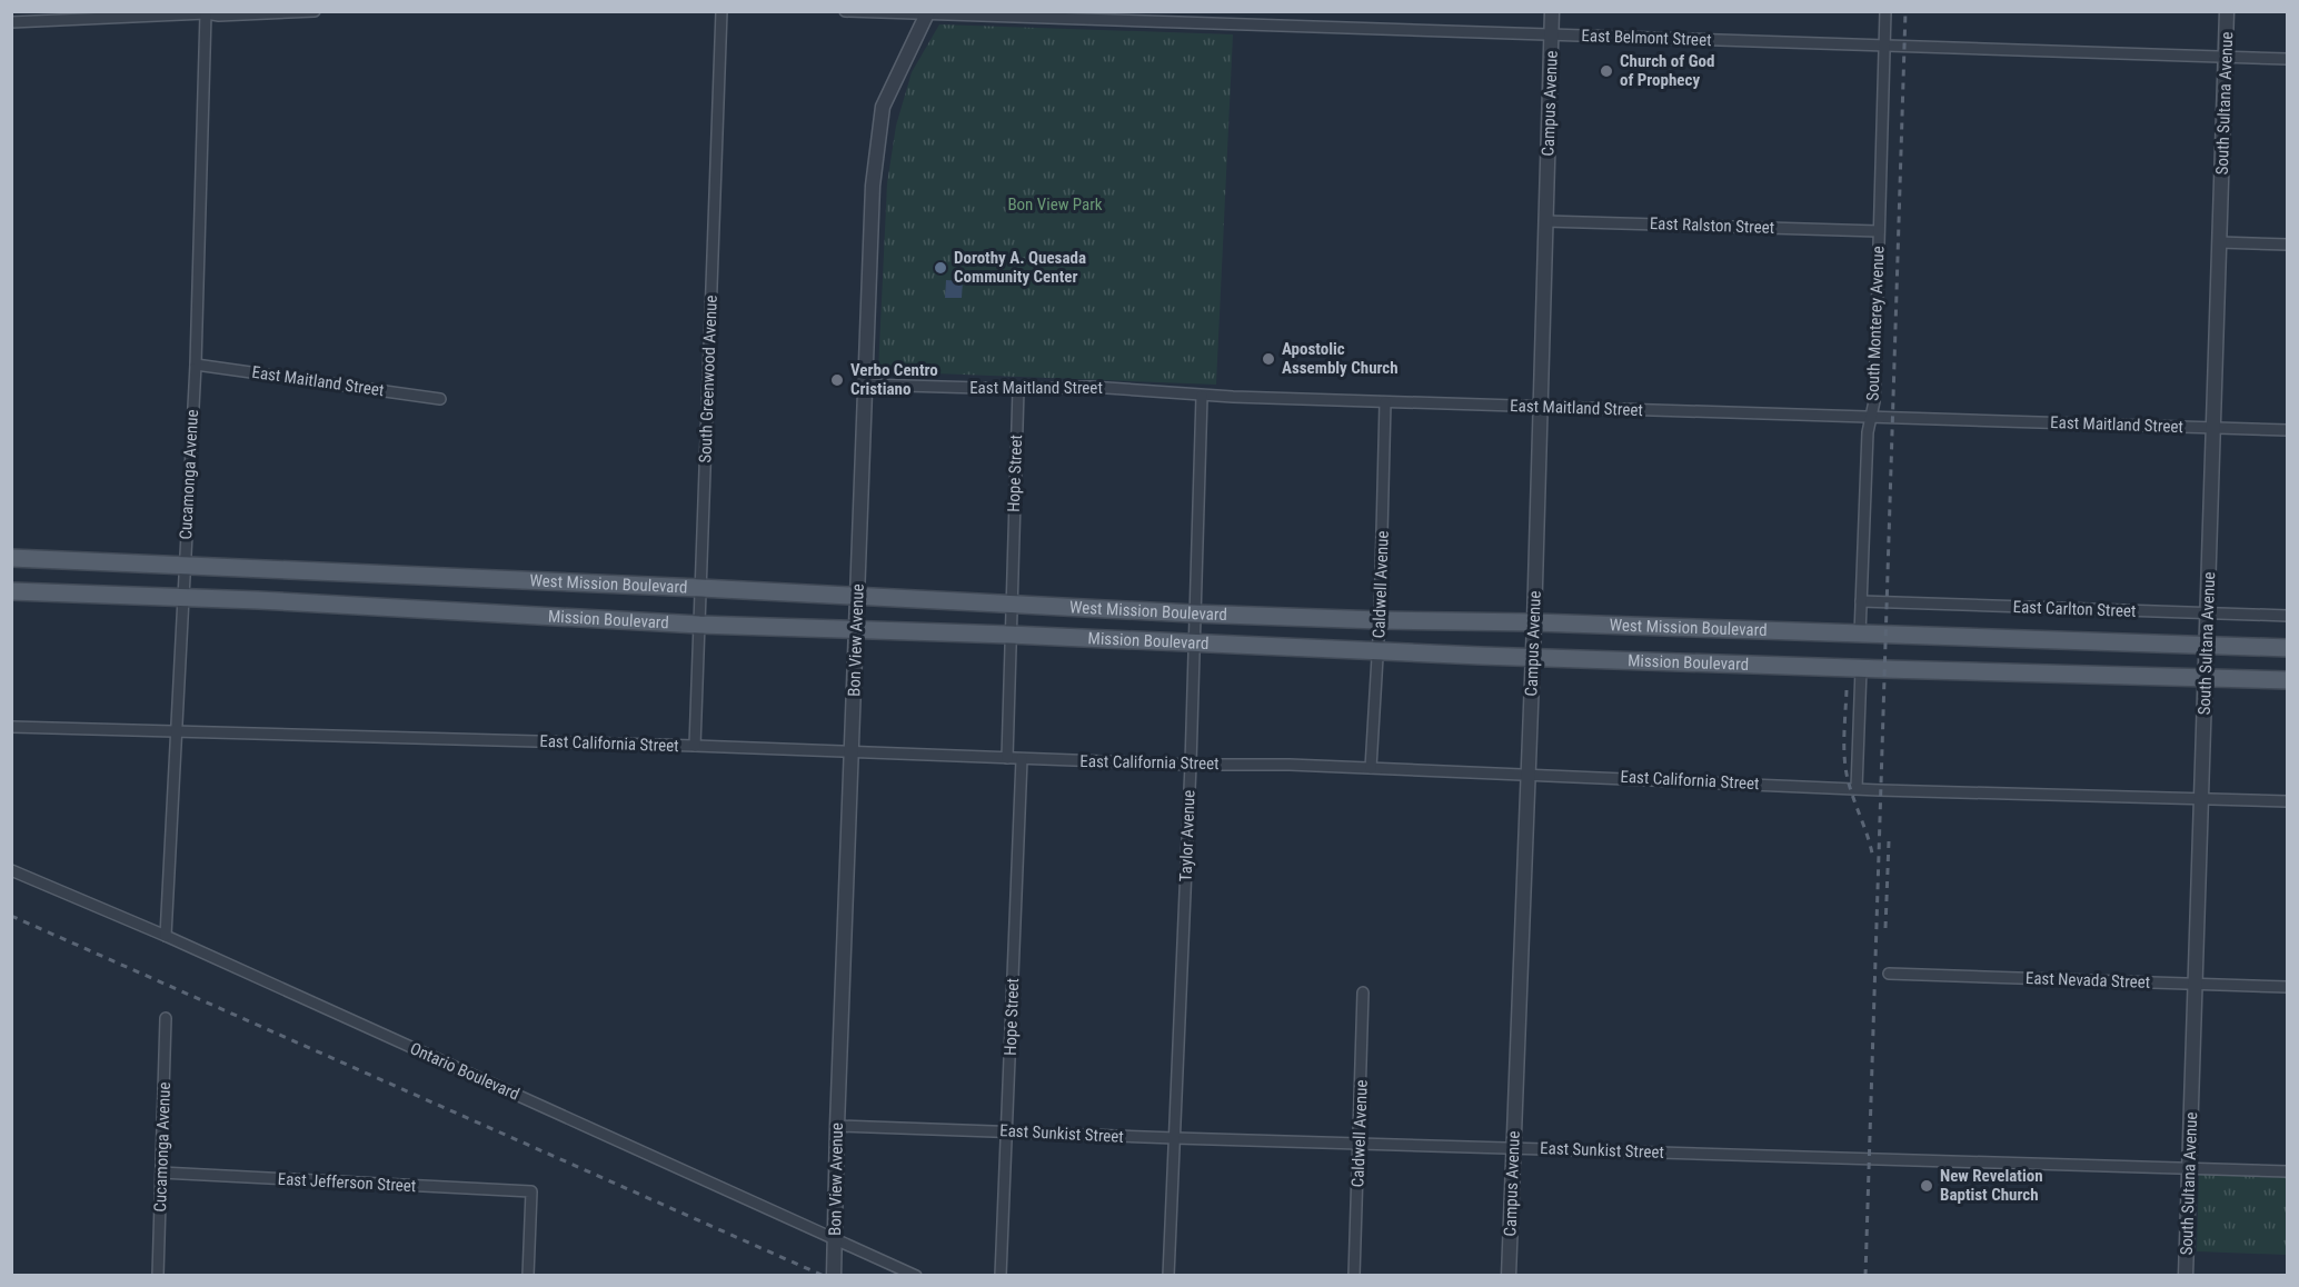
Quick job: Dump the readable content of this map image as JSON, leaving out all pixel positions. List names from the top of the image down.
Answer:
{
  "streets": {
    "main road": ["West Mission Boulevard", "Mission Boulevard"],
    "street": [
      "East Belmont Street",
      "Campus Avenue",
      "South Sultana Avenue",
      "East Ralston Street",
      "South Monterey Avenue",
      "South Greenwood Avenue",
      "East Maitland Street",
      "Hope Street",
      "Cucamonga Avenue",
      "Caldwell Avenue",
      "East Carlton Street",
      "Bon View Avenue",
      "East California Street",
      "Taylor Avenue",
      "East Nevada Street",
      "Ontario Boulevard",
      "East Sunkist Street",
      "East Jefferson Street"
    ]
  },
  "crossings": [
    ["East Belmont Street", "Campus Avenue"],
    ["East Belmont Street", "South Sultana Avenue"],
    ["East Belmont Street", "South Monterey Avenue"],
    ["East Belmont Street", "Bon View Avenue"],
    ["Campus Avenue", "East Ralston Street"],
    ["Campus Avenue", "East Maitland Street"],
    ["Campus Avenue", "West Mission Boulevard"],
    ["Campus Avenue", "Mission Boulevard"],
    ["Campus Avenue", "East California Street"],
    ["Campus Avenue", "East Sunkist Street"],
    ["South Sultana Avenue", "East Maitland Street"],
    ["South Sultana Avenue", "West Mission Boulevard"],
    ["South Sultana Avenue", "East Carlton Street"],
    ["South Sultana Avenue", "Mission Boulevard"],
    ["South Sultana Avenue", "East California Street"],
    ["South Sultana Avenue", "East Nevada Street"],
    ["South Sultana Avenue", "East Sunkist Street"],
    ["East Ralston Street", "South Monterey Avenue"],
    ["South Monterey Avenue", "East Maitland Street"],
    ["South Monterey Avenue", "West Mission Boulevard"],
    ["South Monterey Avenue", "East Carlton Street"],
    ["South Greenwood Avenue", "West Mission Boulevard"],
    ["South Greenwood Avenue", "Mission Boulevard"],
    ["South Greenwood Avenue", "East California Street"],
    ["East Maitland Street", "Hope Street"],
    ["East Maitland Street", "Cucamonga Avenue"],
    ["East Maitland Street", "Caldwell Avenue"],
    ["East Maitland Street", "Bon View Avenue"],
    ["East Maitland Street", "Taylor Avenue"],
    ["Hope Street", "West Mission Boulevard"],
    ["Hope Street", "Mission Boulevard"],
    ["Hope Street", "East California Street"],
    ["Hope Street", "East Sunkist Street"],
    ["Cucamonga Avenue", "West Mission Boulevard"],
    ["Cucamonga Avenue", "Mission Boulevard"],
    ["Cucamonga Avenue", "East California Street"],
    ["Cucamonga Avenue", "Ontario Boulevard"],
    ["Cucamonga Avenue", "East Jefferson Street"],
    ["West Mission Boulevard", "Caldwell Avenue"],
    ["West Mission Boulevard", "Bon View Avenue"],
    ["West Mission Boulevard", "Taylor Avenue"],
    ["Caldwell Avenue", "Mission Boulevard"],
    ["Caldwell Avenue", "East California Street"],
    ["Caldwell Avenue", "East Sunkist Street"],
    ["Mission Boulevard", "Bon View Avenue"],
    ["Mission Boulevard", "Taylor Avenue"],
    ["Bon View Avenue", "East California Street"],
    ["Bon View Avenue", "Ontario Boulevard"],
    ["Bon View Avenue", "East Sunkist Street"],
    ["East California Street", "Taylor Avenue"],
    ["Taylor Avenue", "East Sunkist Street"]
  ],
  "parks": ["Bon View Park"],
  "places": [
    "Church of God of Prophecy",
    "Dorothy A. Quesada Community Center",
    "Apostolic Assembly Church",
    "Verbo Centro Cristiano",
    "New Revelation Baptist Church"
  ]
}
